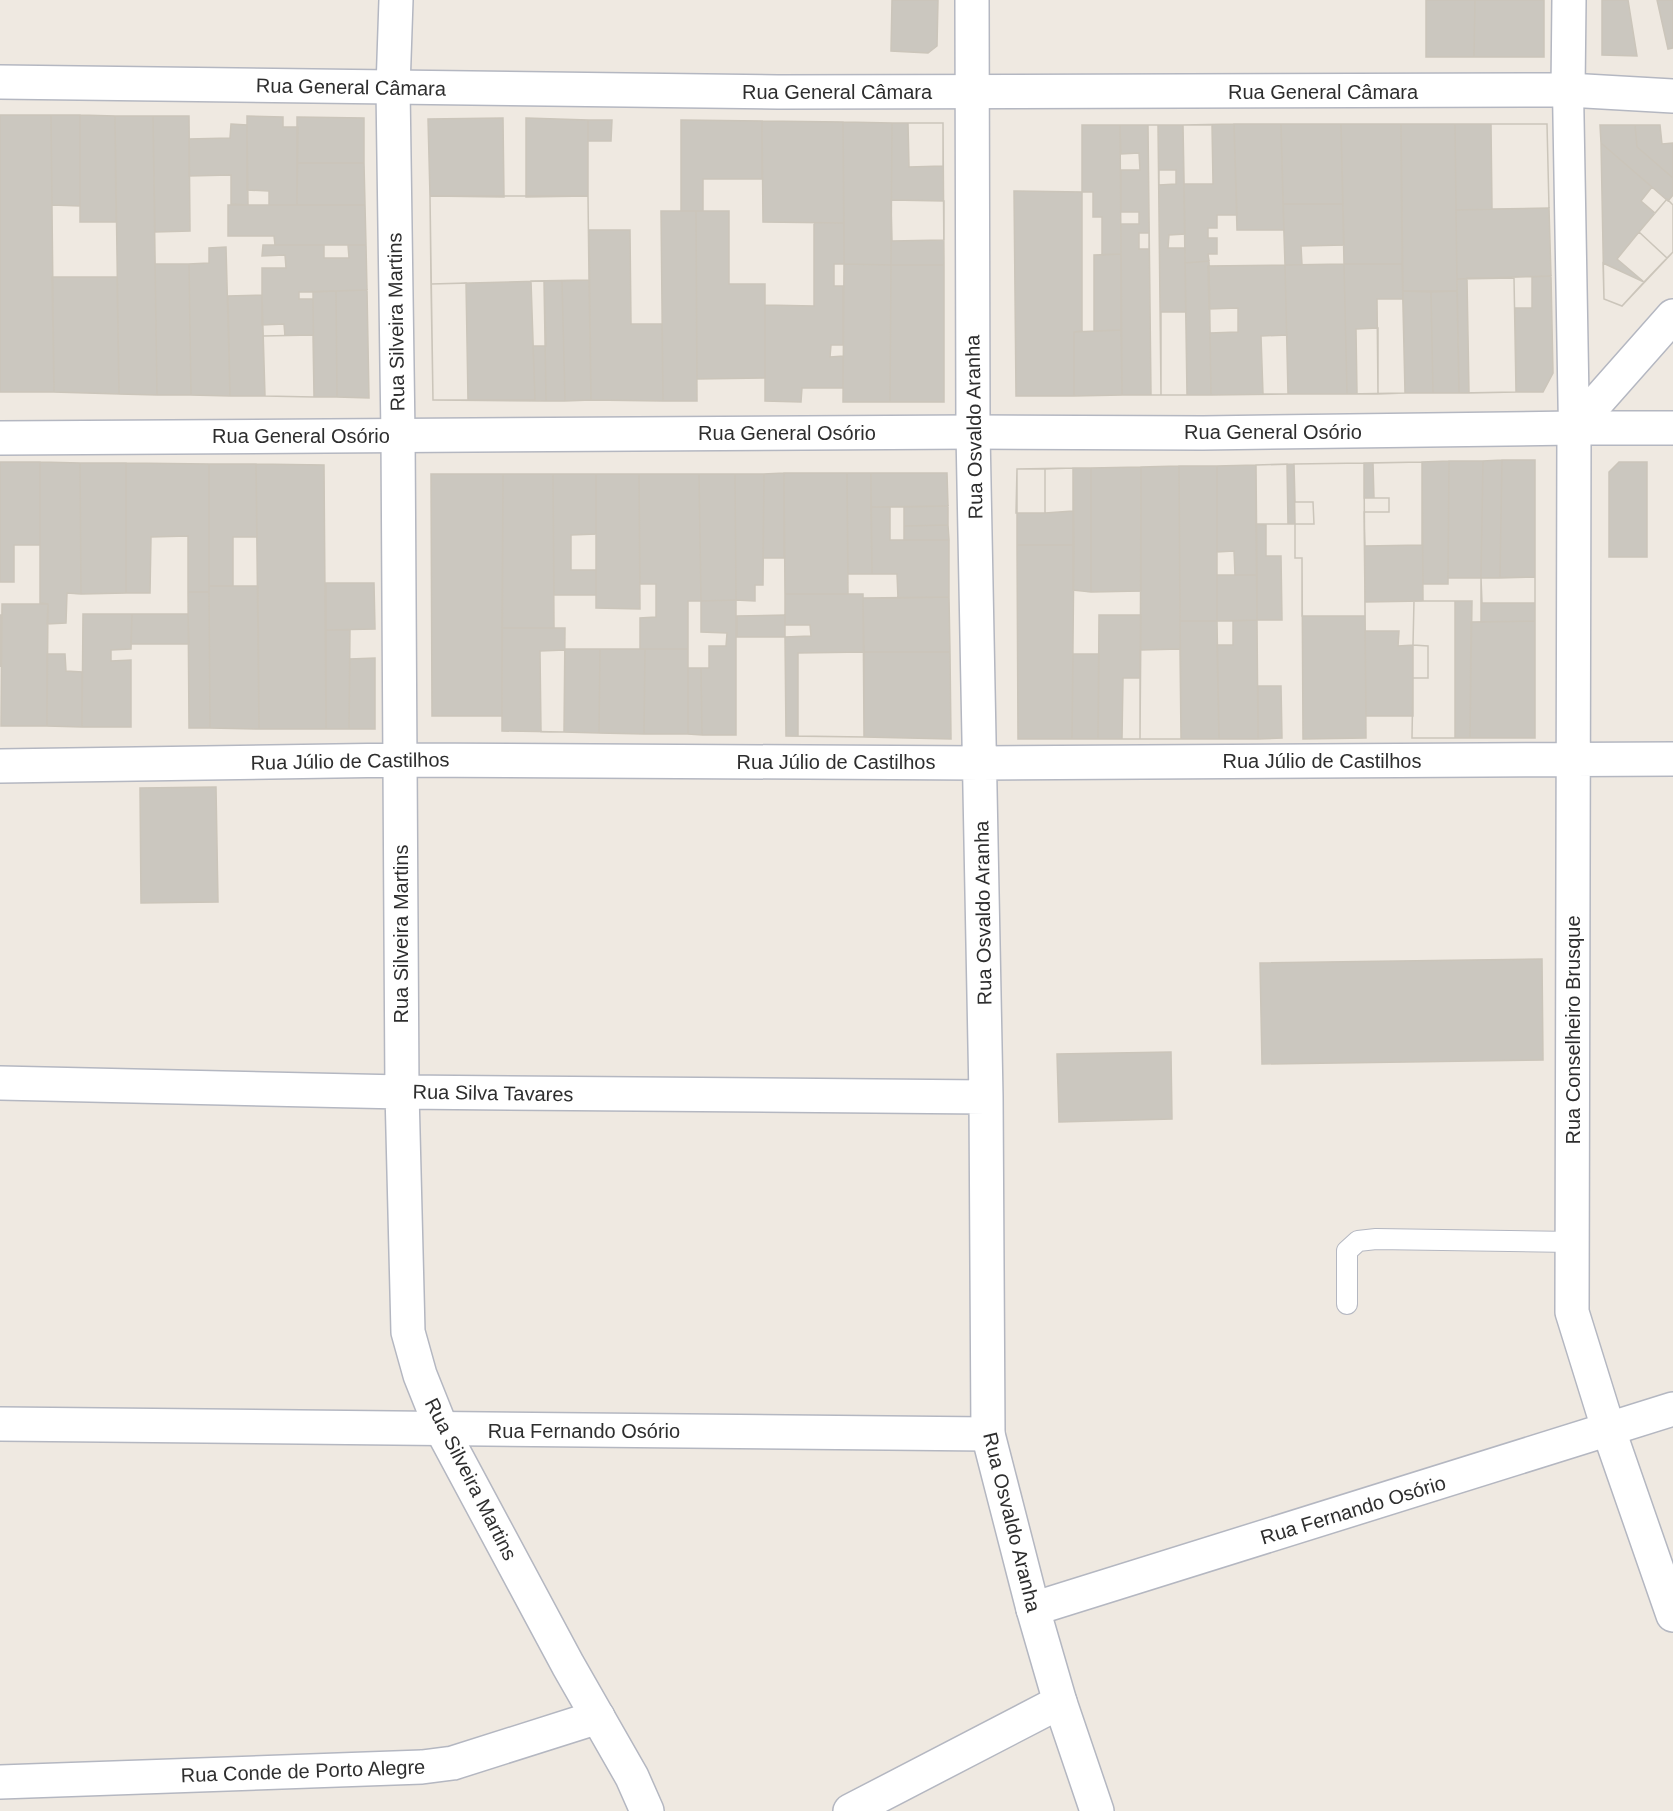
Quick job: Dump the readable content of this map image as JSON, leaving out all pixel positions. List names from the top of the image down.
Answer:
{
  "streets": {
    "street": [
      "Rua General Câmara",
      "Rua Silveira Martins",
      "Rua Osvaldo Aranha",
      "Rua General Osório",
      "Rua Júlio de Castilhos",
      "Rua Conselheiro Brusque",
      "Rua Silva Tavares",
      "Rua Fernando Osório",
      "Rua Conde de Porto Alegre"
    ]
  },
  "crossings": [
    ["Rua General Câmara", "Rua Silveira Martins"],
    ["Rua General Câmara", "Rua Osvaldo Aranha"],
    ["Rua Silveira Martins", "Rua General Osório"],
    ["Rua Silveira Martins", "Rua Júlio de Castilhos"],
    ["Rua Silveira Martins", "Rua Silva Tavares"],
    ["Rua Silveira Martins", "Rua Fernando Osório"],
    ["Rua Silveira Martins", "Rua Conde de Porto Alegre"],
    ["Rua Osvaldo Aranha", "Rua General Osório"],
    ["Rua Osvaldo Aranha", "Rua Júlio de Castilhos"],
    ["Rua Osvaldo Aranha", "Rua Silva Tavares"],
    ["Rua Osvaldo Aranha", "Rua Fernando Osório"],
    ["Rua General Osório", "Rua Conselheiro Brusque"],
    ["Rua Júlio de Castilhos", "Rua Conselheiro Brusque"],
    ["Rua Conselheiro Brusque", "Rua Fernando Osório"]
  ]
}
